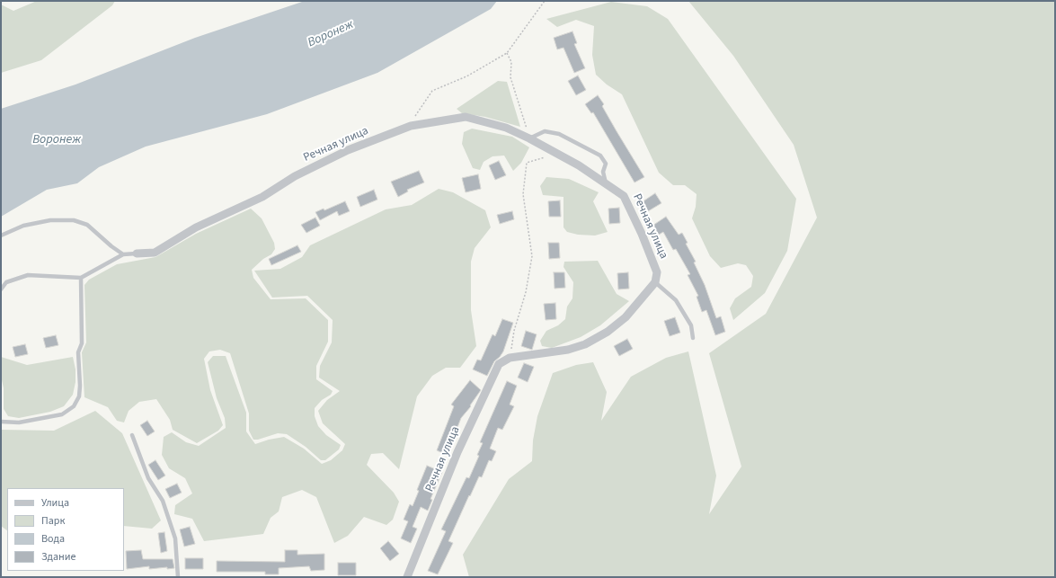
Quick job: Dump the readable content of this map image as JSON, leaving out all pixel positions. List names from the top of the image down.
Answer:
{
  "streets": {
    "street": ["Речная улица"]
  },
  "water": ["Воронеж"],
  "legend": [
    "Улица",
    "Парк",
    "Вода",
    "Здание"
  ]
}
